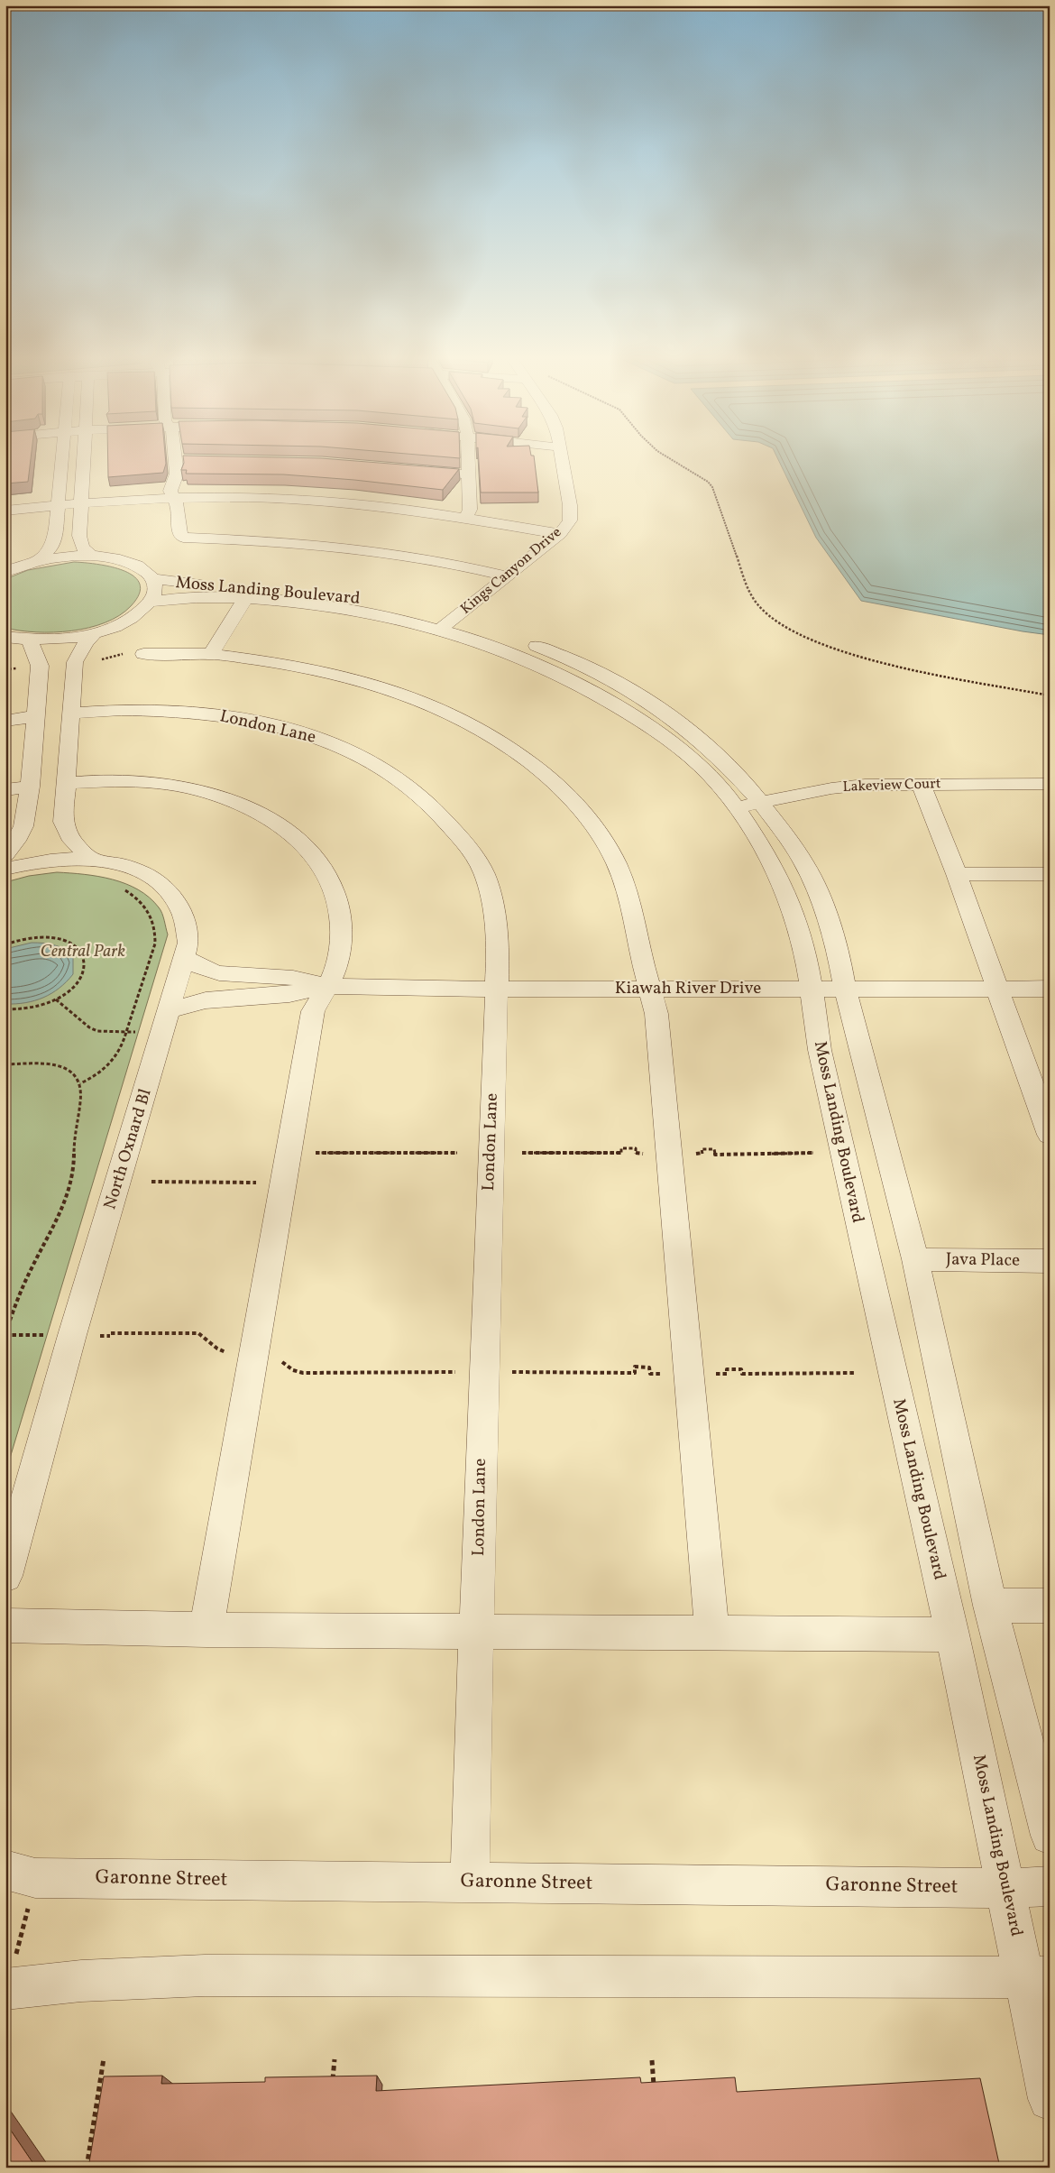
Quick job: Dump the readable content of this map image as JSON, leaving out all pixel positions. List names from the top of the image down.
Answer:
{
  "streets": {
    "street": [
      "Kings Canyon Drive",
      "Moss Landing Boulevard",
      "London Lane",
      "Lakeview Court",
      "Kiawah River Drive",
      "North Oxnard Bl",
      "Java Place",
      "Garonne Street"
    ]
  },
  "crossings": [
    ["Kings Canyon Drive", "Moss Landing Boulevard"],
    ["Moss Landing Boulevard", "Lakeview Court"],
    ["Moss Landing Boulevard", "Kiawah River Drive"],
    ["Moss Landing Boulevard", "Java Place"],
    ["Moss Landing Boulevard", "Garonne Street"],
    ["London Lane", "Kiawah River Drive"],
    ["London Lane", "Garonne Street"],
    ["Kiawah River Drive", "North Oxnard Bl"]
  ],
  "parks": ["Central Park"]
}
